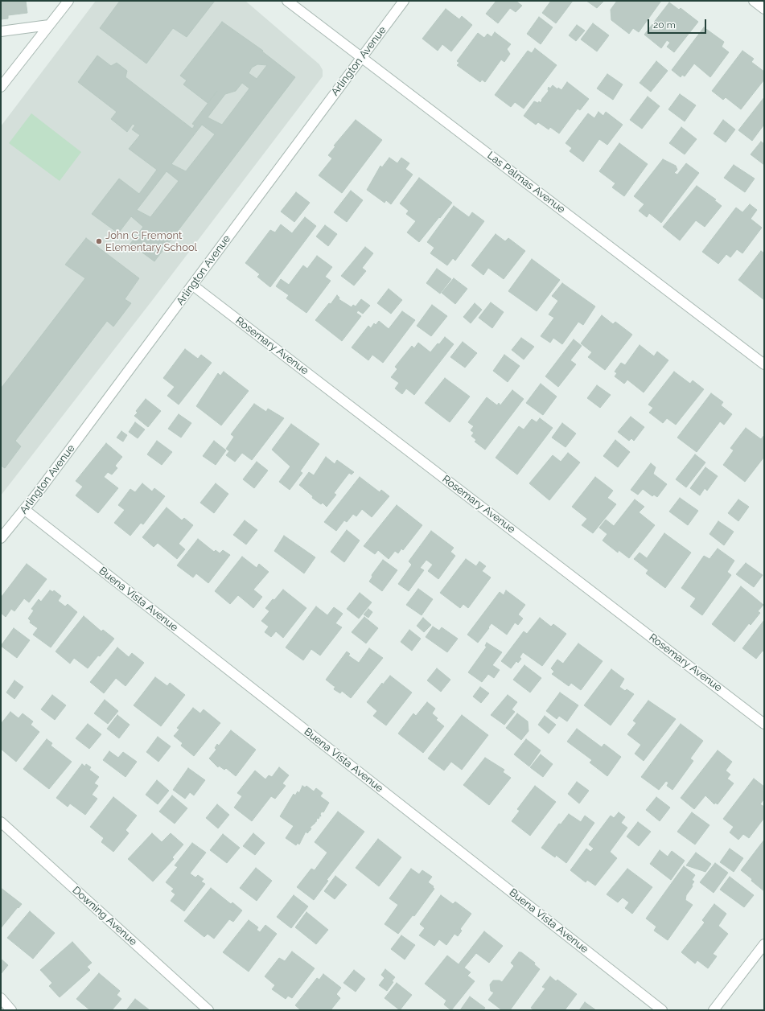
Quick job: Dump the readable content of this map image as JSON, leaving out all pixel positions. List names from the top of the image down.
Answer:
{
  "streets": {
    "street": [
      "Arlington Avenue",
      "Las Palmas Avenue",
      "Rosemary Avenue",
      "Buena Vista Avenue",
      "Downing Avenue"
    ]
  },
  "crossings": [
    ["Arlington Avenue", "Las Palmas Avenue"],
    ["Arlington Avenue", "Rosemary Avenue"],
    ["Arlington Avenue", "Buena Vista Avenue"]
  ],
  "places": ["John C Fremont Elementary School"],
  "scale_bar": "20 m"
}
